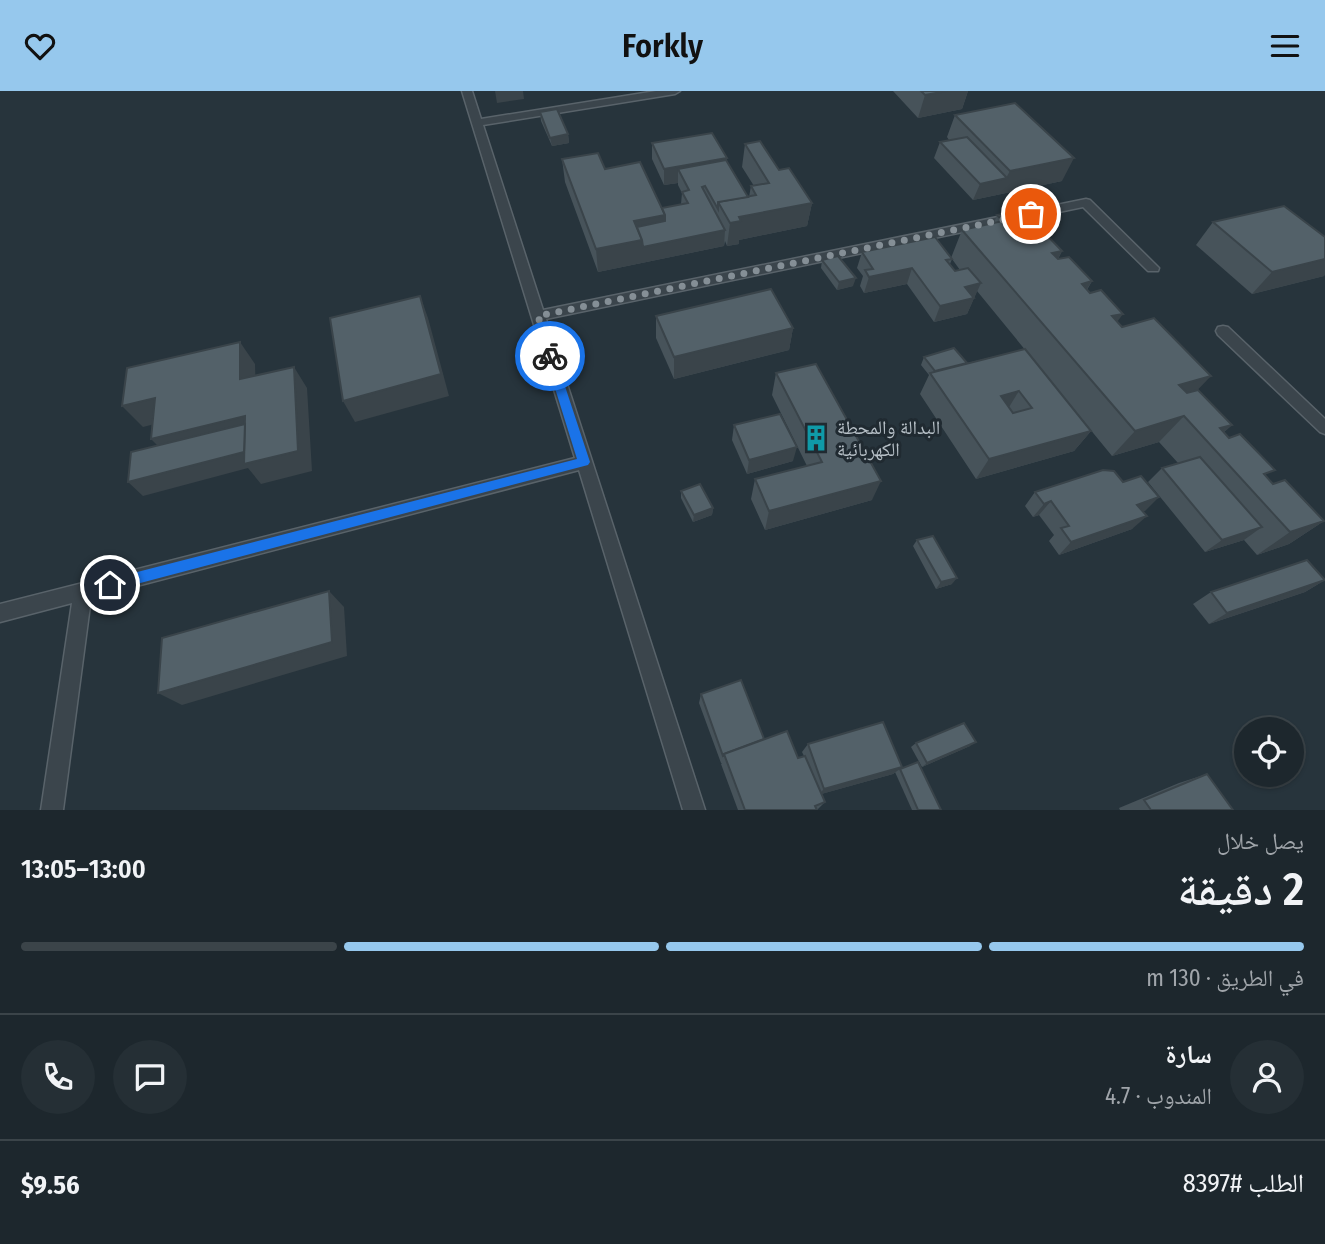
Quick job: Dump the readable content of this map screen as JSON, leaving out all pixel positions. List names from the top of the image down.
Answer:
{
  "places": {
    "building": ["البدالة والمحطة الكهربائية"]
  },
  "page": {
    "header": "Forkly",
    "heading": ["2 دقيقة", "يصل خلال", "13:00–13:05"],
    "panel": [
      "سارة",
      "المندوب · 4.7",
      "الطلب #8397",
      "$9.56"
    ],
    "bar": "في الطريق · 130 m"
  }
}
